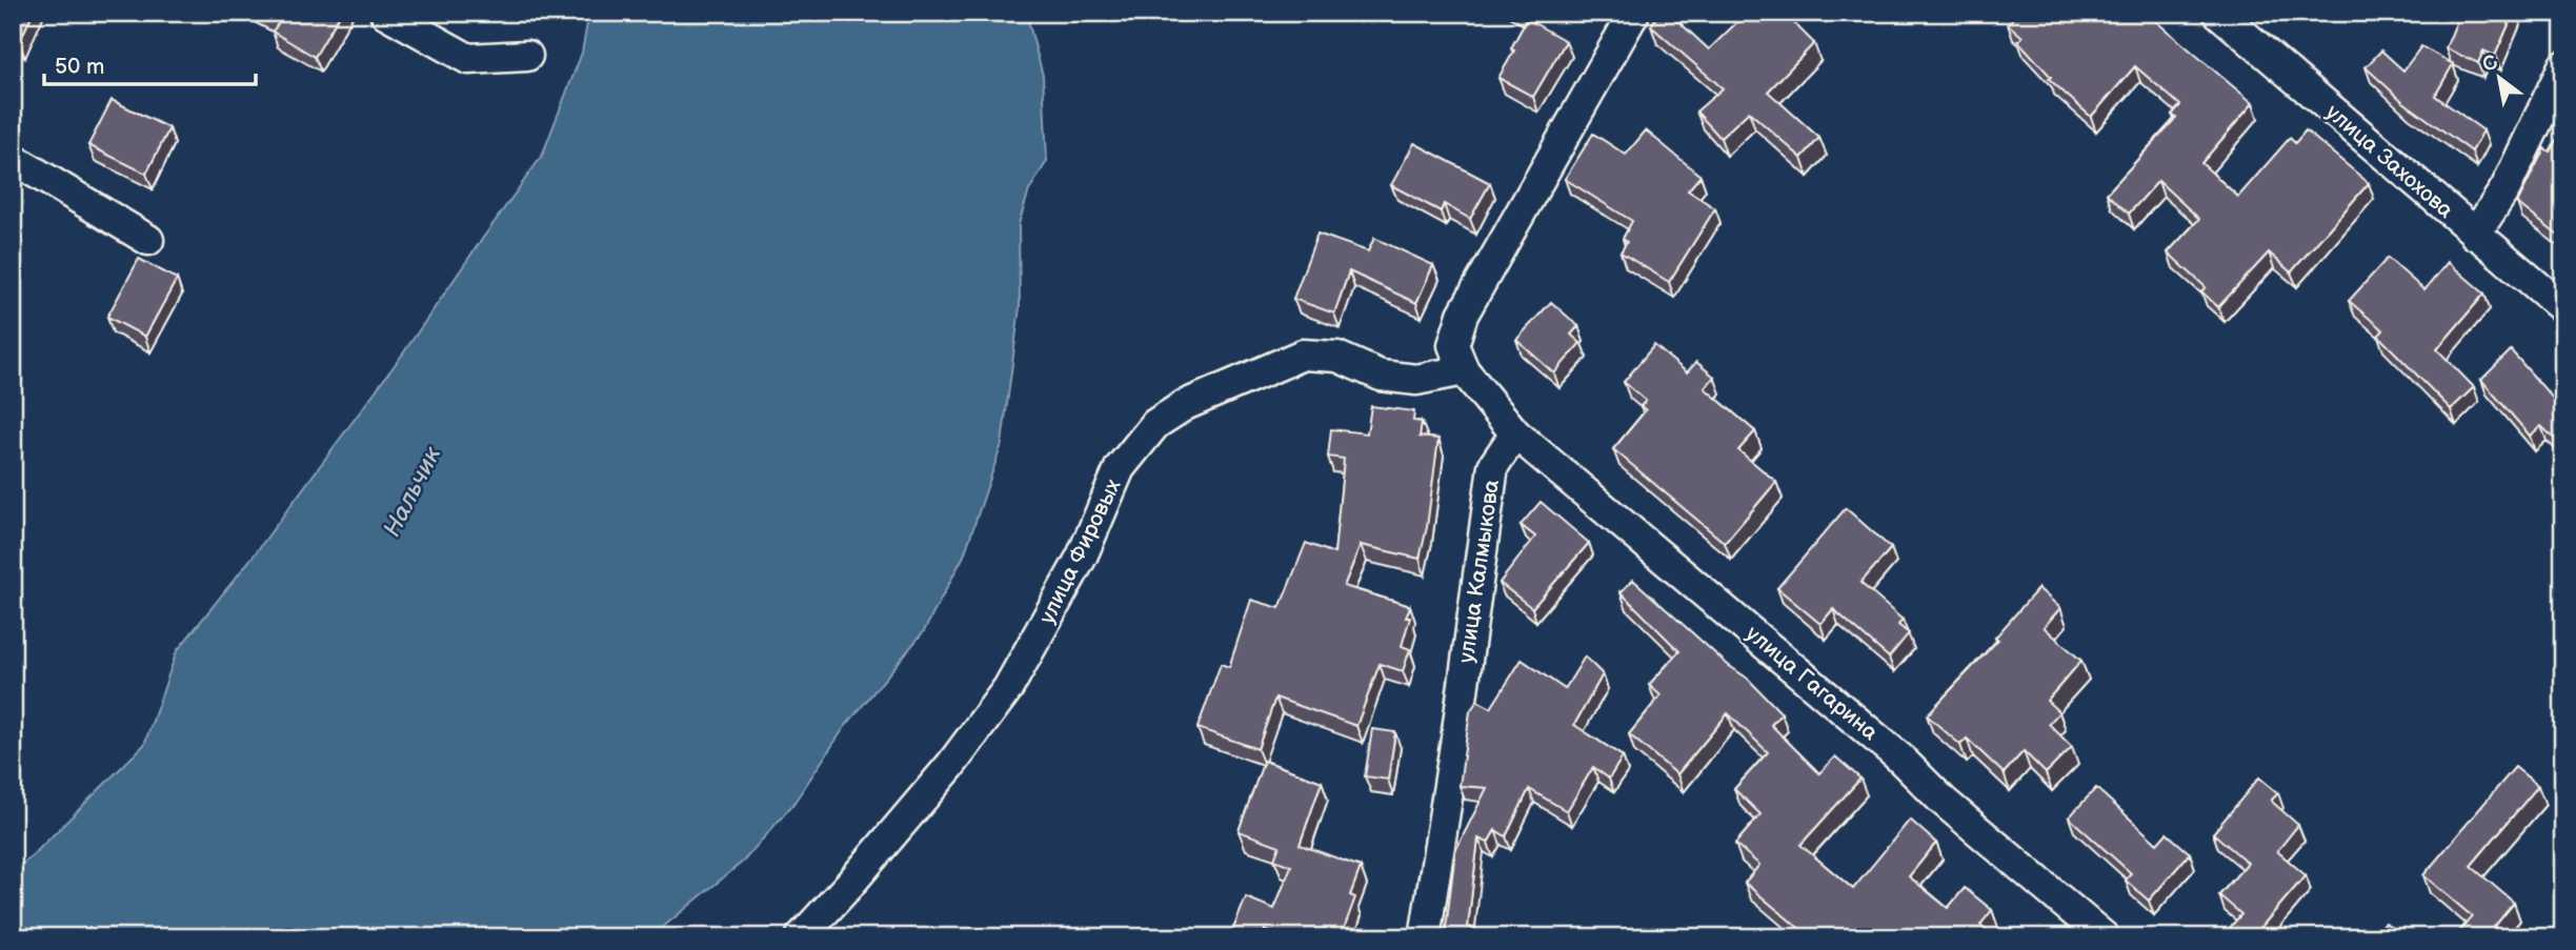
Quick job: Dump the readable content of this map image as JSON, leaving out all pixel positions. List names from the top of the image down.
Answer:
{
  "streets": {
    "street": [
      "улица Захохова",
      "улица Фировых",
      "улица Калмыкова",
      "улица Гагарина"
    ]
  },
  "crossings": [
    ["улица Калмыкова", "улица Гагарина"]
  ],
  "water": ["Нальчик"],
  "scale_bar": "50 m",
  "north": "top left"
}
